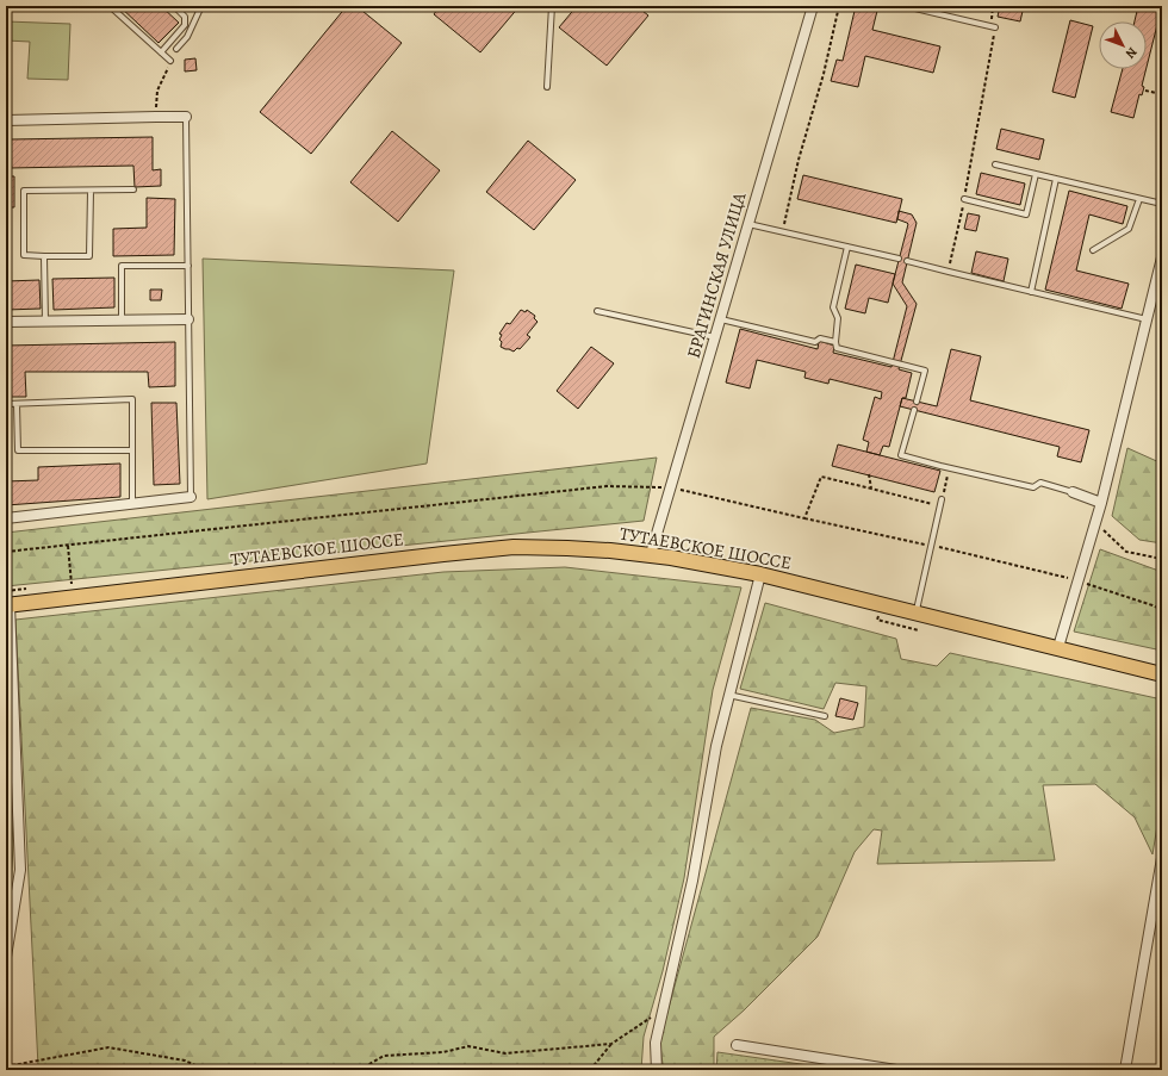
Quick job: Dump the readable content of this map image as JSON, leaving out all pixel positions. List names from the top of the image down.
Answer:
{
  "streets": {
    "main road": ["ТУТАЕВСКОЕ ШОССЕ"],
    "street": ["БРАГИНСКАЯ УЛИЦА"]
  },
  "crossings": [
    ["БРАГИНСКАЯ УЛИЦА", "ТУТАЕВСКОЕ ШОССЕ"]
  ],
  "north": "bottom right"
}
